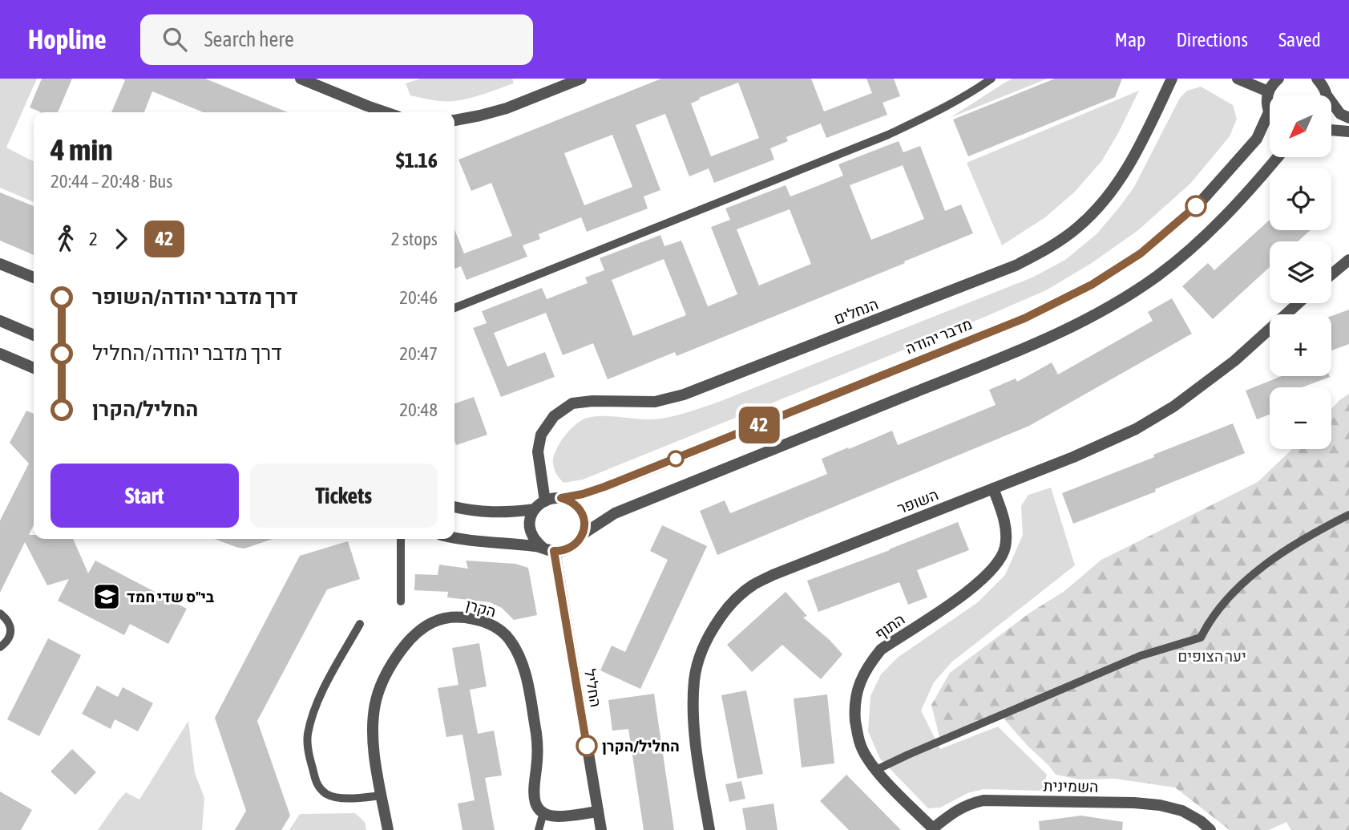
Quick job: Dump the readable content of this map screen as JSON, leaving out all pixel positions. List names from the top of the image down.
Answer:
{
  "streets": {
    "street": [
      "הנחלים",
      "מדבר יהודה",
      "השופר",
      "הקרן",
      "התוף",
      "החליל",
      "השמינית"
    ]
  },
  "crossings": [
    ["הנחלים", "מדבר יהודה"],
    ["הנחלים", "החליל"],
    ["מדבר יהודה", "החליל"],
    ["השופר", "התוף"],
    ["התוף", "השמינית"]
  ],
  "parks": ["יער הצופים"],
  "places": {
    "school or university": ["בי\"ס שדי חמד"],
    "other": ["החליל/הקרן"]
  },
  "lines": ["bus line 42"],
  "north": "bottom left",
  "page": {
    "header": "Hopline",
    "search": "Search here",
    "nav": ["Map", "Directions", "Saved"],
    "on_map": "42",
    "map_buttons": ["+", "−"],
    "heading": ["4 min", "20:44 – 20:48 · Bus", "$1.16"],
    "legs": ["2", "42", "2 stops"],
    "list": [
      {
        "name": "דרך מדבר יהודה/השופר",
        "value": "20:46"
      },
      {
        "name": "דרך מדבר יהודה/החליל",
        "value": "20:47"
      },
      {
        "name": "החליל/הקרן",
        "value": "20:48"
      }
    ],
    "buttons": ["Start", "Tickets"]
  }
}
